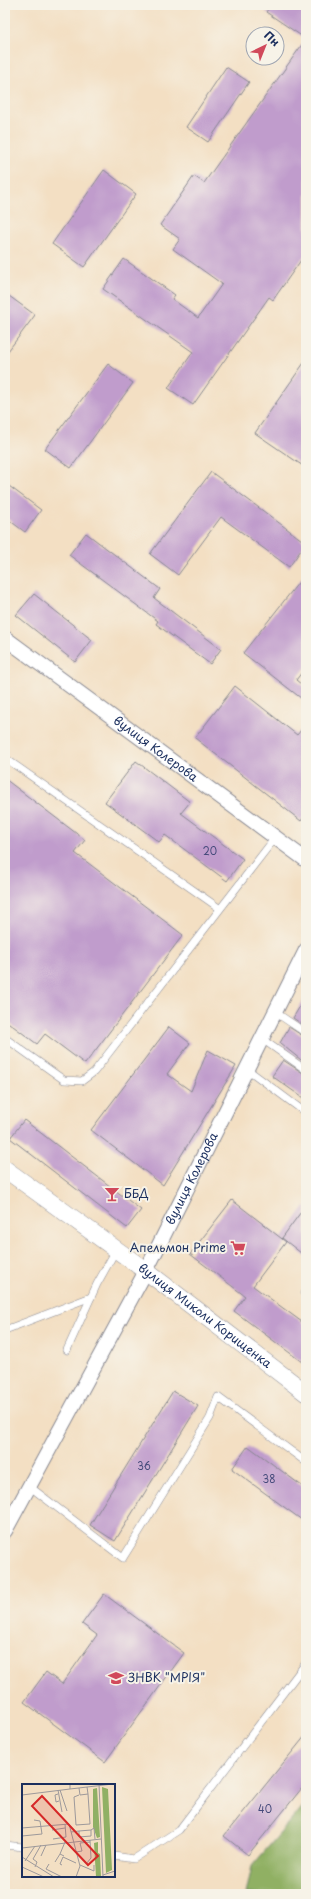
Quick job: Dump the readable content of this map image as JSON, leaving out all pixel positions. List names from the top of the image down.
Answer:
{
  "streets": {
    "street": ["вулиця Колерова", "вулиця Миколи Корищенка"]
  },
  "crossings": [
    ["вулиця Колерова", "вулиця Миколи Корищенка"]
  ],
  "places": {
    "bar": ["ББД"],
    "supermarket": ["Апельмон Prime"],
    "school or university": ["ЗНВК \"МРІЯ\""]
  },
  "house_numbers": [
    "20",
    "36",
    "38",
    "40"
  ],
  "north": "top right"
}
